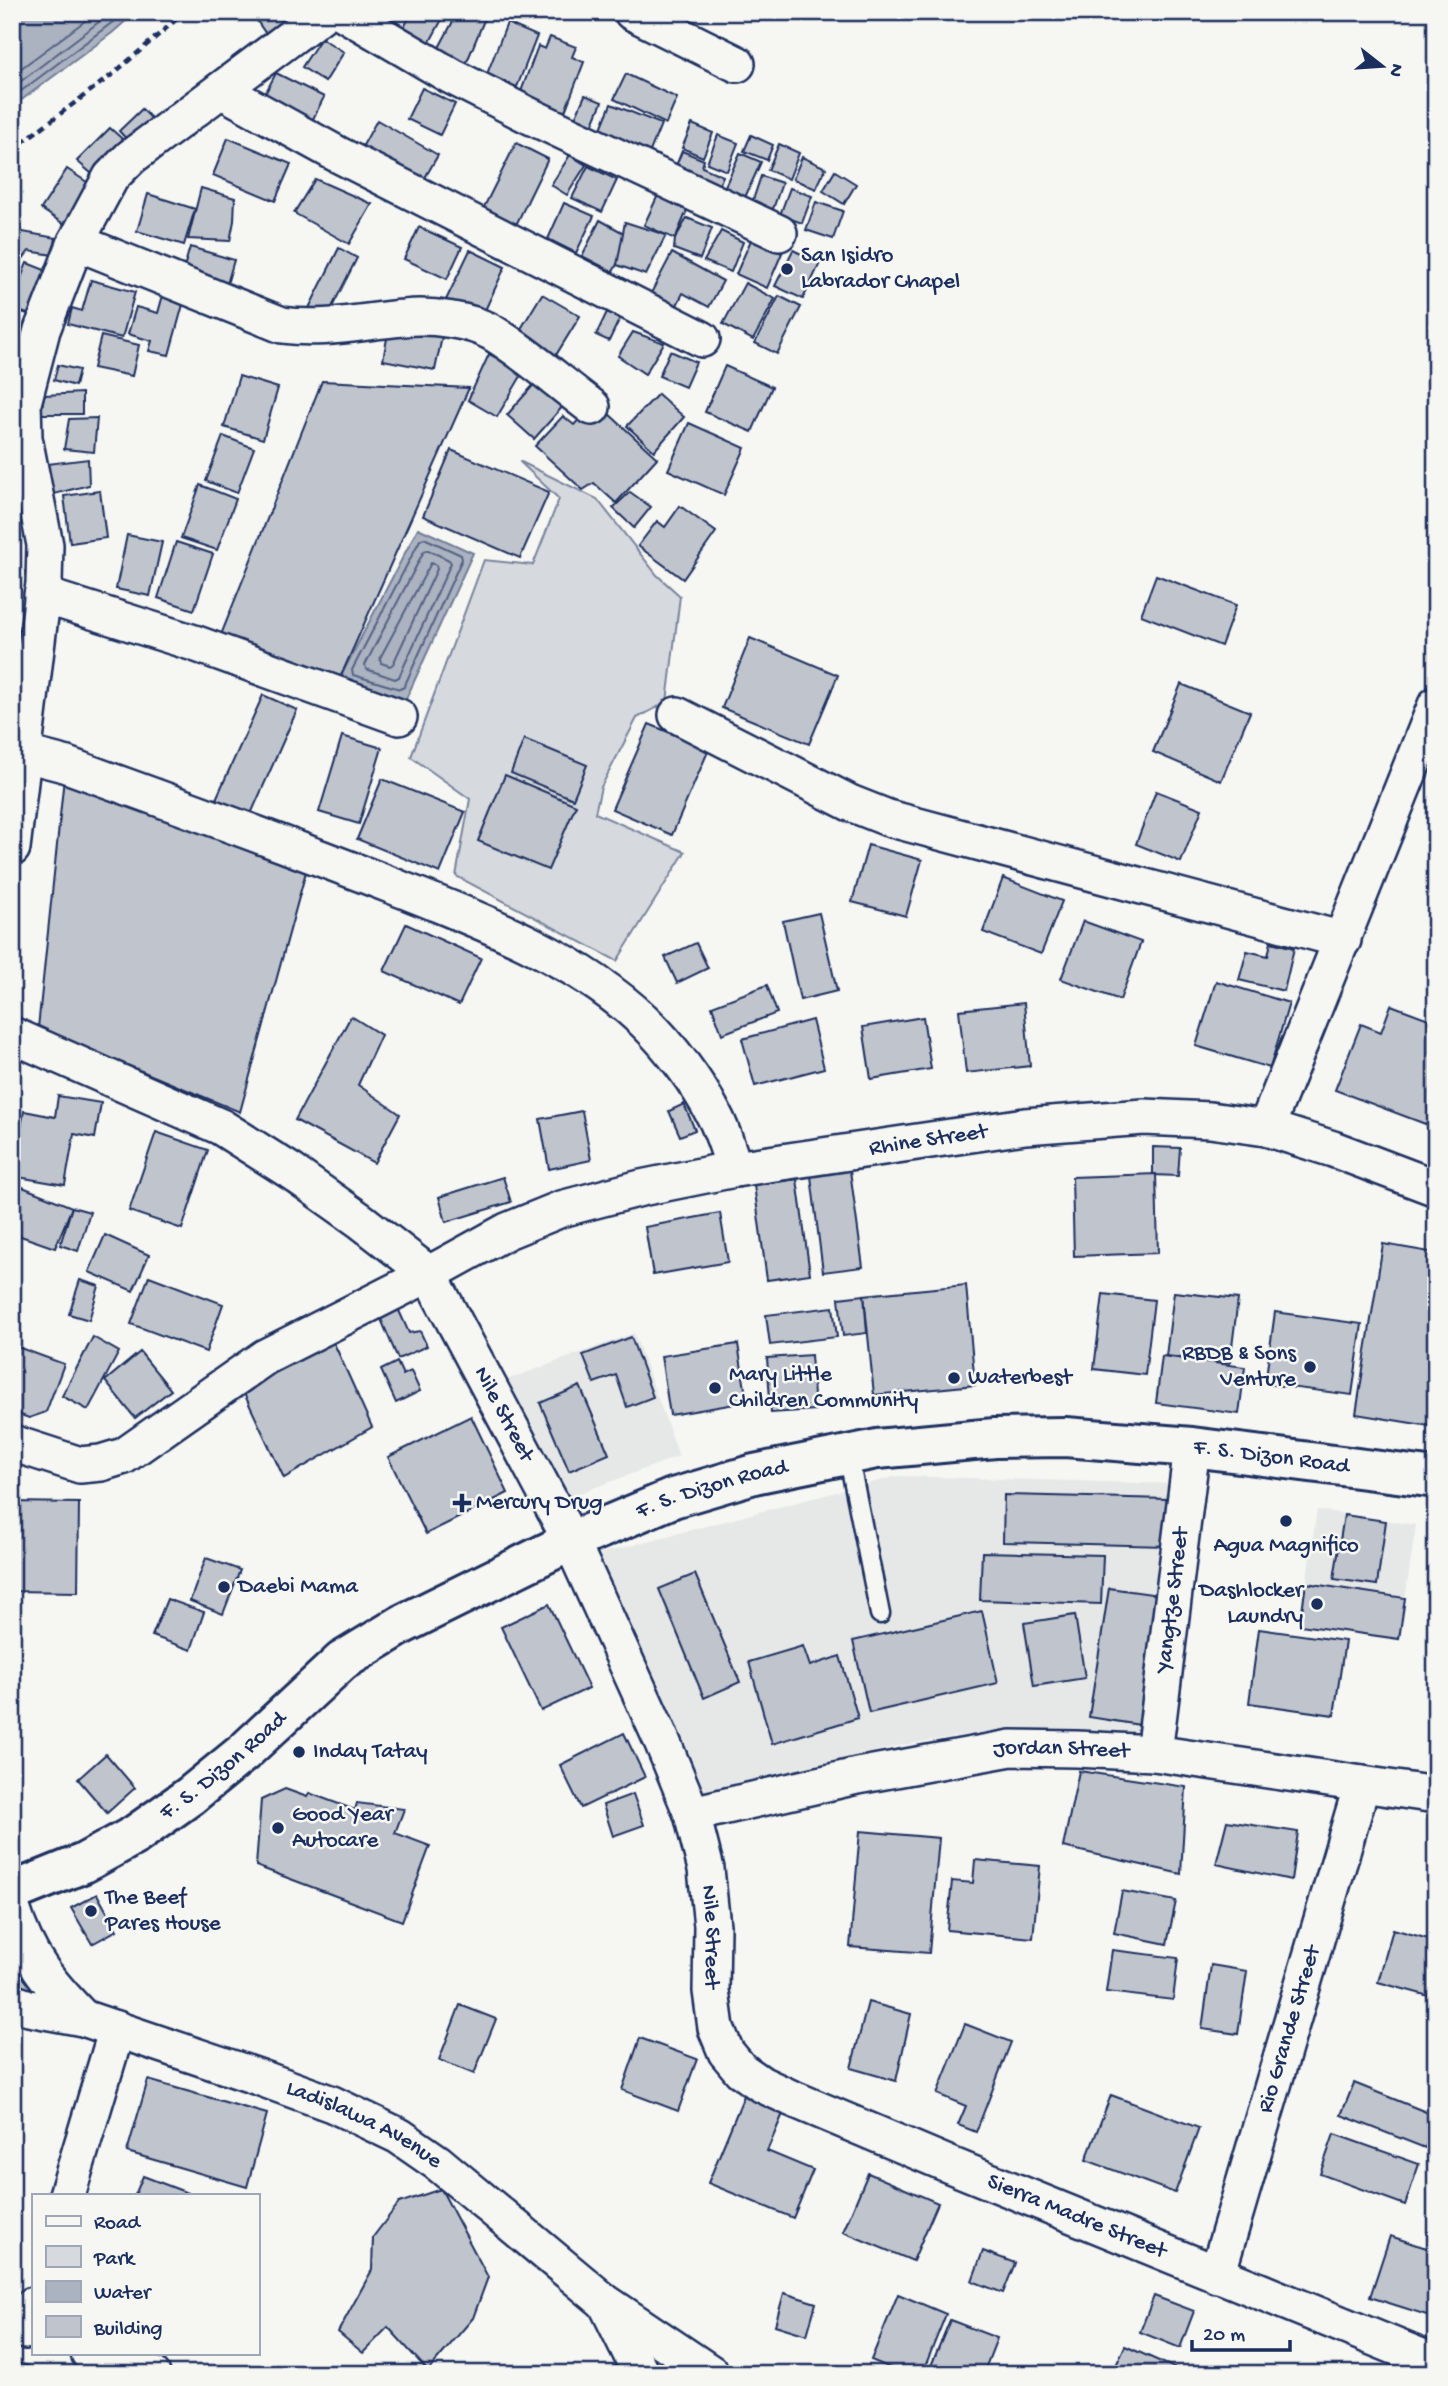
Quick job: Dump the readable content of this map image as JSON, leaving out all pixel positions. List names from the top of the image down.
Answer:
{
  "streets": {
    "main road": ["F. S. Dizon Road"],
    "street": [
      "Rhine Street",
      "Nile Street",
      "Yangtze Street",
      "Jordan Street",
      "Rio Grande Street",
      "Ladislawa Avenue",
      "Sierra Madre Street"
    ]
  },
  "crossings": [
    ["Rhine Street", "Nile Street"],
    ["Nile Street", "F. S. Dizon Road"],
    ["Nile Street", "Jordan Street"],
    ["Nile Street", "Sierra Madre Street"],
    ["F. S. Dizon Road", "Yangtze Street"],
    ["Yangtze Street", "Jordan Street"],
    ["Jordan Street", "Rio Grande Street"],
    ["Rio Grande Street", "Sierra Madre Street"]
  ],
  "places": {
    "other": [
      "San Isidro Labrador Chapel",
      "RBDB & Sons Venture",
      "Waterbest",
      "Mary Little Children Community",
      "Agua Magnifico",
      "Daebi Mama",
      "Dashlocker Laundry",
      "Inday Tatay",
      "Good Year Autocare",
      "The Beef Pares House"
    ],
    "health": ["Mercury Drug"]
  },
  "legend": [
    "Road",
    "Park",
    "Water",
    "Building"
  ],
  "scale_bar": "20 m",
  "north": "right"
}
